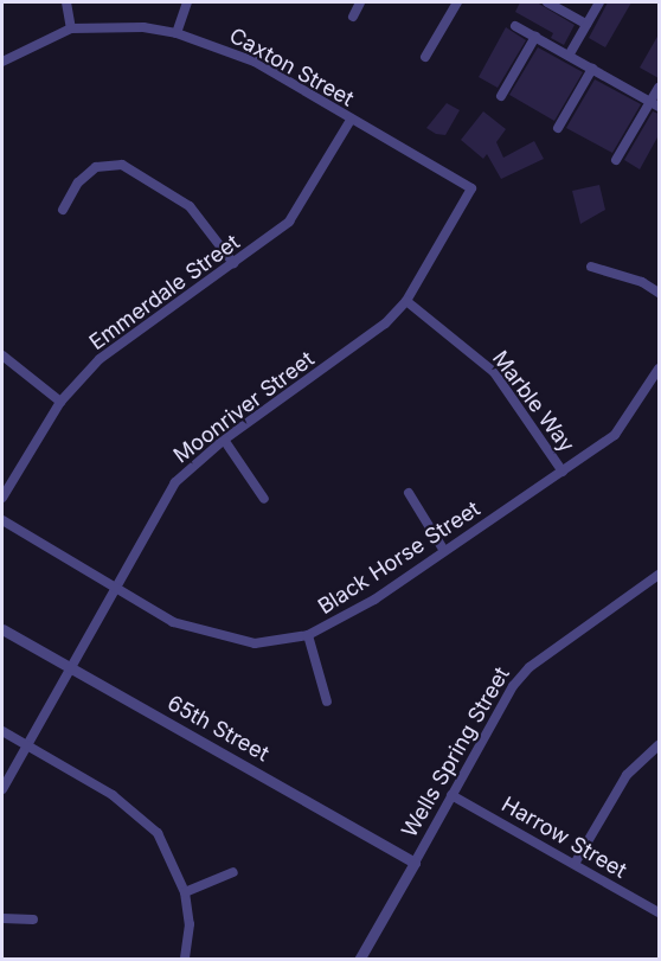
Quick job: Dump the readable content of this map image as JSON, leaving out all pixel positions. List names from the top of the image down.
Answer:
{
  "streets": {
    "street": [
      "Caxton Street",
      "Emmerdale Street",
      "Marble Way",
      "Moonriver Street",
      "Black Horse Street",
      "65th Street",
      "Wells Spring Street",
      "Harrow Street"
    ]
  },
  "crossings": [
    ["Caxton Street", "Emmerdale Street"],
    ["Caxton Street", "Moonriver Street"],
    ["Marble Way", "Moonriver Street"],
    ["Marble Way", "Black Horse Street"],
    ["Moonriver Street", "Black Horse Street"],
    ["Moonriver Street", "65th Street"],
    ["65th Street", "Wells Spring Street"],
    ["Wells Spring Street", "Harrow Street"]
  ]
}
